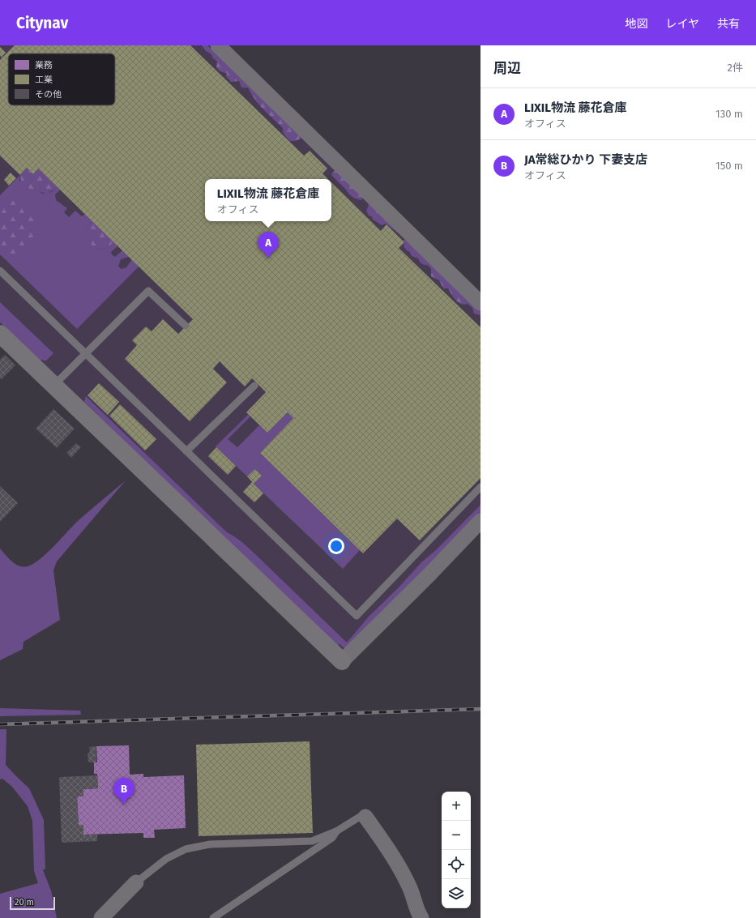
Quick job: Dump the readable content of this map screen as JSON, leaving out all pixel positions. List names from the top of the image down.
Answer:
{
  "legend": ["業務", "工業", "その他"],
  "scale_bar": "20 m",
  "page": {
    "header": "Citynav",
    "nav": ["地図", "レイヤ", "共有"],
    "heading": ["周辺", "2件"],
    "list": [
      {
        "mark": "A",
        "name": "LIXIL物流 藤花倉庫",
        "note": "オフィス",
        "value": "130 m"
      },
      {
        "mark": "B",
        "name": "JA常総ひかり 下妻支店",
        "note": "オフィス",
        "value": "150 m"
      }
    ],
    "popup": ["LIXIL物流 藤花倉庫", "オフィス"],
    "pins": ["A", "B"],
    "map_buttons": ["+", "−"],
    "scale": "20 m"
  }
}
